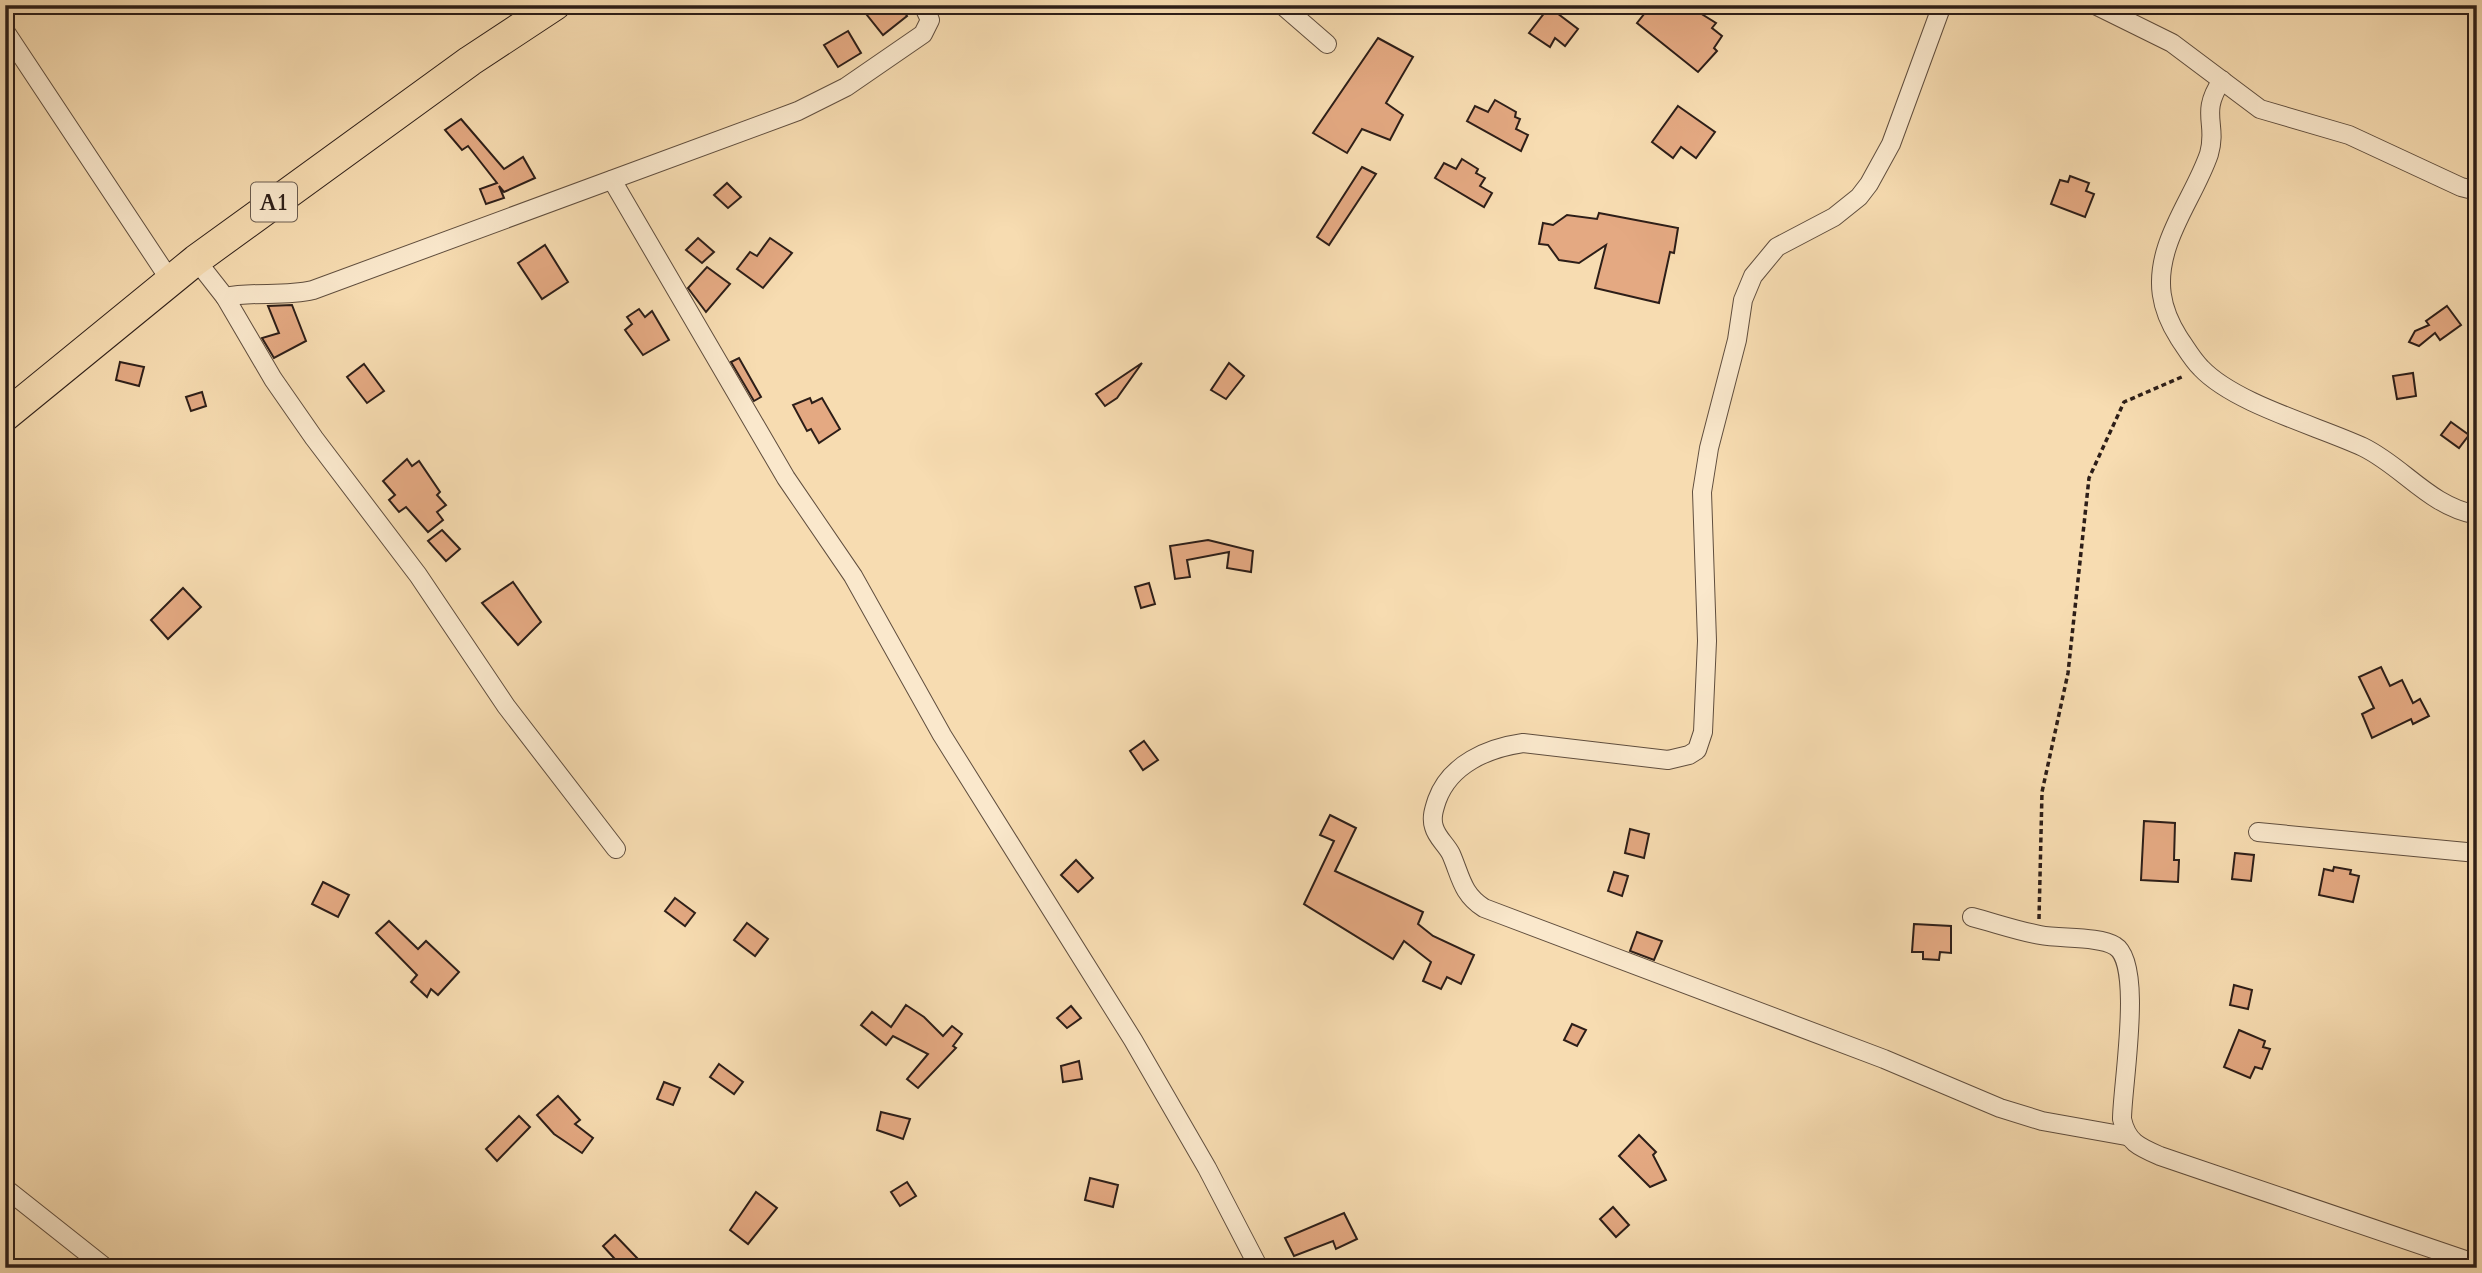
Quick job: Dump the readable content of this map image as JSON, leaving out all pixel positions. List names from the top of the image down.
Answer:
{
  "streets": {
    "highway": ["A1"]
  }
}
